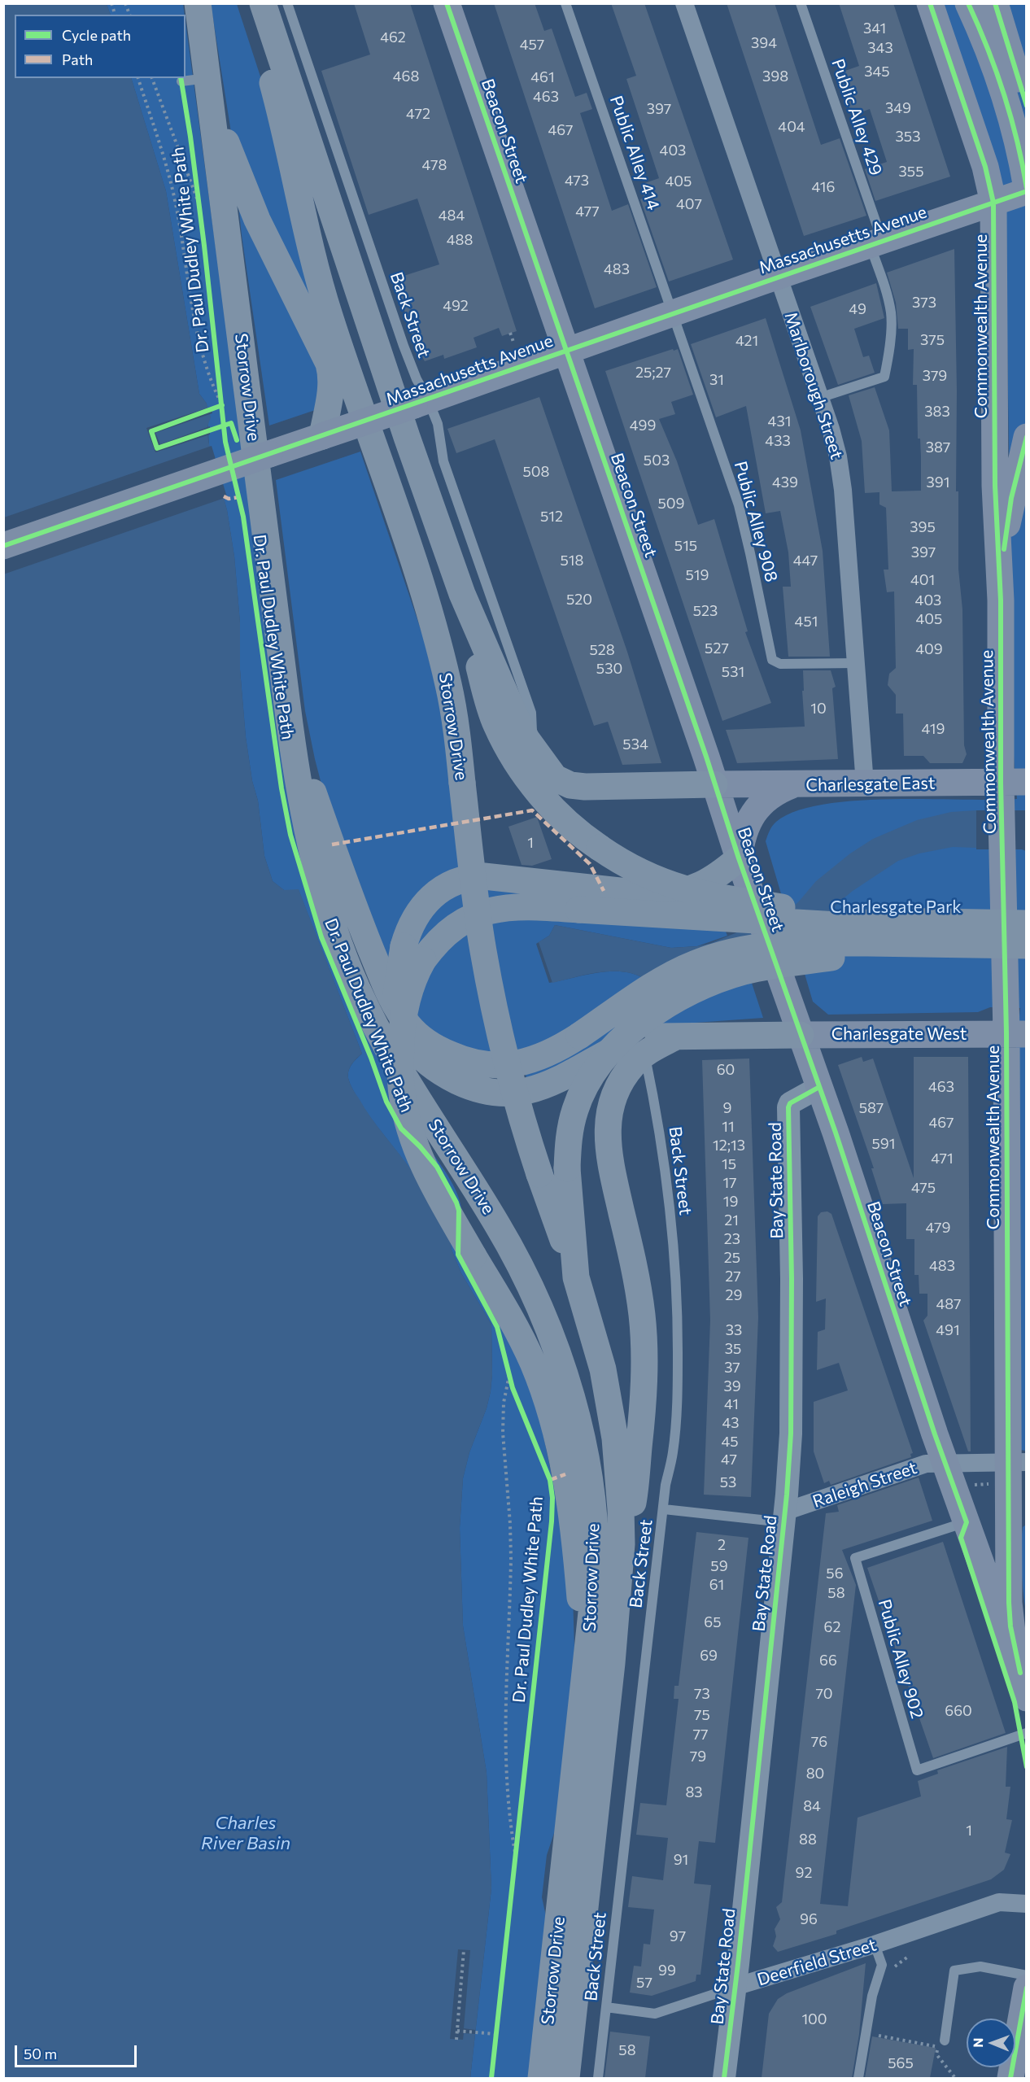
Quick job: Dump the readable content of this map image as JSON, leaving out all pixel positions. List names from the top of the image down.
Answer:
{
  "streets": {
    "highway": ["Storrow Drive"],
    "main road": [
      "Beacon Street",
      "Massachusetts Avenue",
      "Commonwealth Avenue",
      "Charlesgate East",
      "Charlesgate West"
    ],
    "street": [
      "Marlborough Street",
      "Bay State Road",
      "Raleigh Street",
      "Deerfield Street"
    ],
    "lane": [
      "Public Alley 429",
      "Public Alley 414",
      "Back Street",
      "Public Alley 908",
      "Public Alley 902"
    ],
    "cycle path": ["Dr. Paul Dudley White Path"]
  },
  "crossings": [
    ["Public Alley 429", "Massachusetts Avenue"],
    ["Public Alley 429", "Marlborough Street"],
    ["Beacon Street", "Massachusetts Avenue"],
    ["Beacon Street", "Commonwealth Avenue"],
    ["Beacon Street", "Charlesgate East"],
    ["Beacon Street", "Charlesgate West"],
    ["Beacon Street", "Bay State Road"],
    ["Beacon Street", "Raleigh Street"],
    ["Beacon Street", "Public Alley 902"],
    ["Public Alley 414", "Massachusetts Avenue"],
    ["Public Alley 414", "Public Alley 908"],
    ["Massachusetts Avenue", "Back Street"],
    ["Massachusetts Avenue", "Commonwealth Avenue"],
    ["Massachusetts Avenue", "Marlborough Street"],
    ["Massachusetts Avenue", "Public Alley 908"],
    ["Back Street", "Raleigh Street"],
    ["Back Street", "Deerfield Street"],
    ["Commonwealth Avenue", "Charlesgate East"],
    ["Commonwealth Avenue", "Charlesgate West"],
    ["Commonwealth Avenue", "Raleigh Street"],
    ["Marlborough Street", "Public Alley 908"],
    ["Marlborough Street", "Charlesgate East"],
    ["Bay State Road", "Raleigh Street"],
    ["Bay State Road", "Deerfield Street"]
  ],
  "water": ["Charles River Basin"],
  "parks": ["Charlesgate Park"],
  "house_numbers": [
    "341",
    "462",
    "394",
    "457",
    "343",
    "345",
    "468",
    "398",
    "461",
    "463",
    "349",
    "397",
    "472",
    "404",
    "467",
    "353",
    "403",
    "478",
    "355",
    "473",
    "405",
    "416",
    "407",
    "477",
    "484",
    "488",
    "483",
    "373",
    "492",
    "49",
    "375",
    "421",
    "25;27",
    "379",
    "31",
    "383",
    "431",
    "499",
    "433",
    "387",
    "503",
    "508",
    "439",
    "391",
    "509",
    "512",
    "395",
    "515",
    "397",
    "518",
    "447",
    "519",
    "401",
    "520",
    "403",
    "523",
    "405",
    "451",
    "527",
    "409",
    "528",
    "530",
    "531",
    "10",
    "419",
    "534",
    "1",
    "60",
    "463",
    "9",
    "587",
    "467",
    "11",
    "591",
    "12;13",
    "471",
    "15",
    "17",
    "475",
    "19",
    "21",
    "479",
    "23",
    "25",
    "483",
    "27",
    "29",
    "487",
    "33",
    "491",
    "35",
    "37",
    "39",
    "41",
    "43",
    "45",
    "47",
    "53",
    "2",
    "59",
    "56",
    "61",
    "58",
    "65",
    "62",
    "69",
    "66",
    "73",
    "70",
    "660",
    "75",
    "77",
    "76",
    "79",
    "80",
    "83",
    "84",
    "1",
    "88",
    "91",
    "92",
    "96",
    "97",
    "99",
    "57",
    "100",
    "58",
    "565"
  ],
  "legend": ["Cycle path", "Path"],
  "scale_bar": "50 m",
  "north": "left"
}
